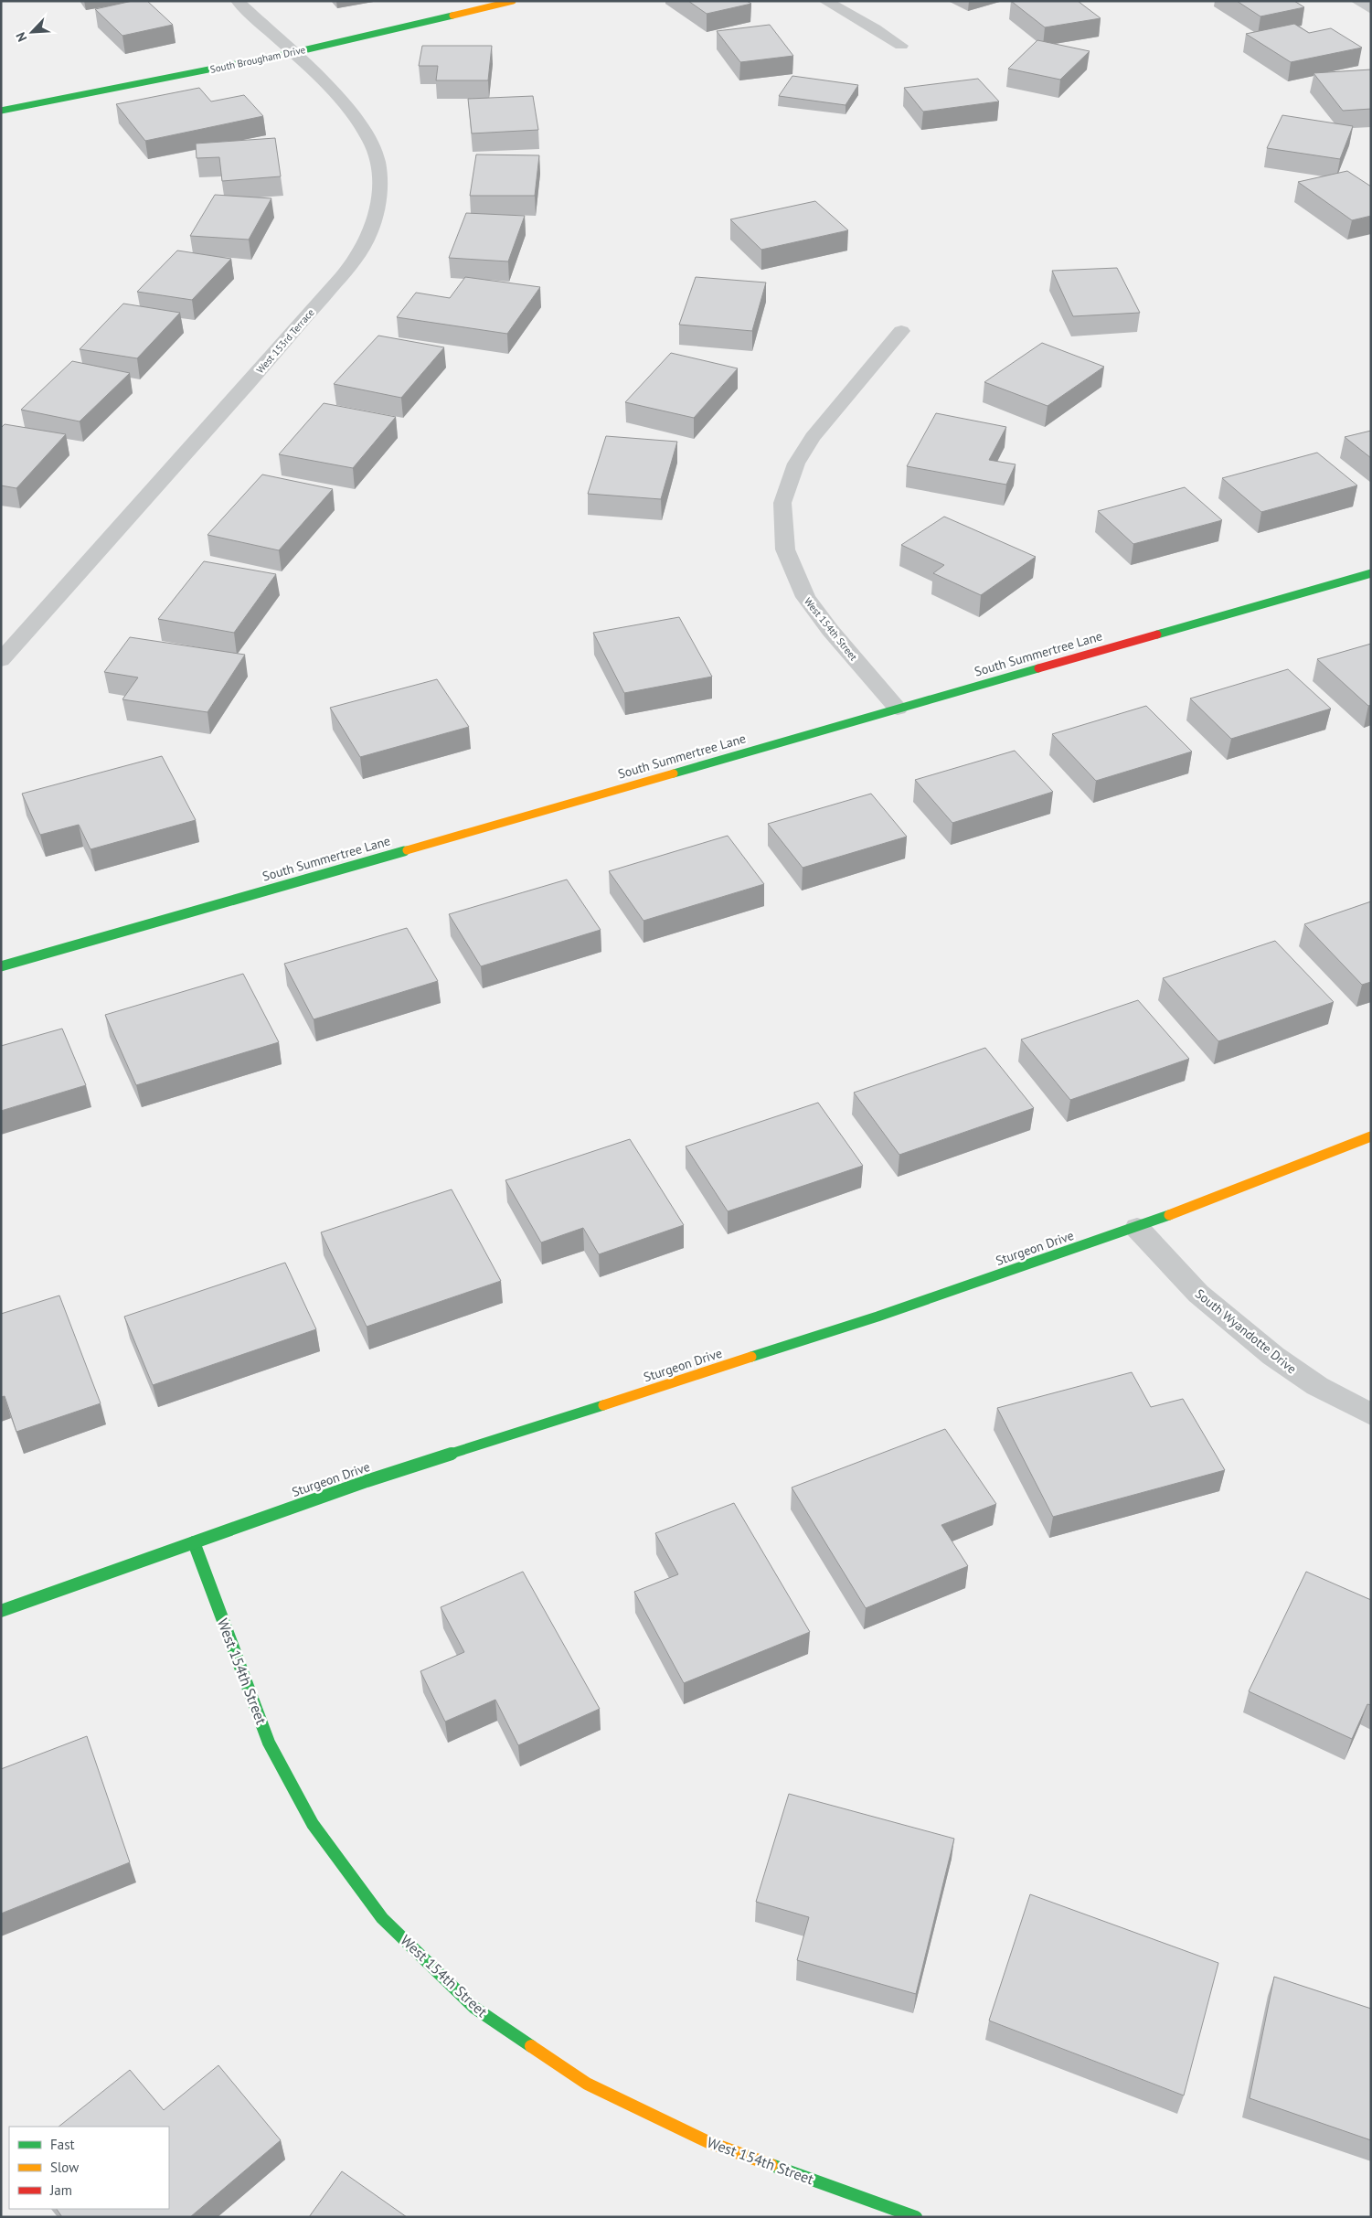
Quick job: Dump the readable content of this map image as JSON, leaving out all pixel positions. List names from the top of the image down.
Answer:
{
  "streets": {
    "street": [
      "South Brougham Drive",
      "West 153rd Terrace",
      "West 154th Street",
      "South Summertree Lane",
      "Sturgeon Drive",
      "South Wyandotte Drive"
    ]
  },
  "crossings": [
    ["South Brougham Drive", "West 153rd Terrace"],
    ["West 154th Street", "South Summertree Lane"],
    ["West 154th Street", "Sturgeon Drive"],
    ["Sturgeon Drive", "South Wyandotte Drive"]
  ],
  "legend": ["Fast", "Slow", "Jam"],
  "north": "bottom left"
}
